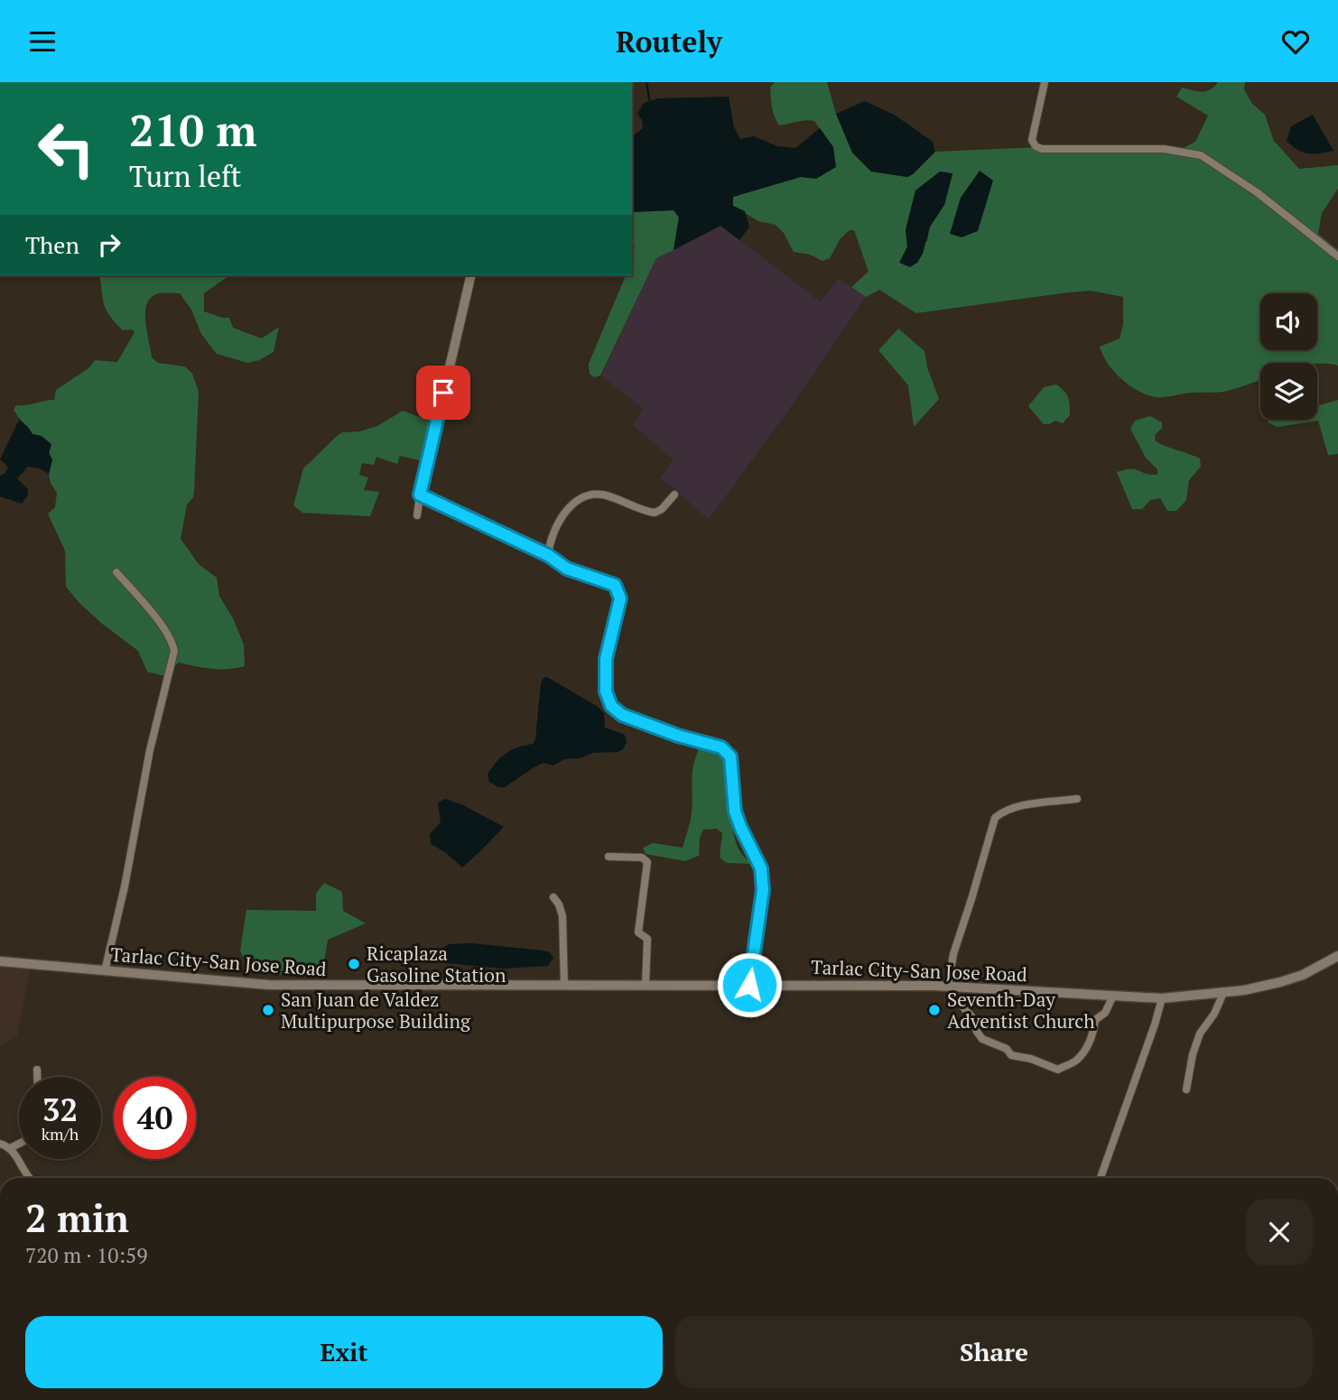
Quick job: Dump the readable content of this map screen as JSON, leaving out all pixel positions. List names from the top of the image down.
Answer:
{
  "streets": {
    "main road": ["Tarlac City-San Jose Road"]
  },
  "places": ["Ricaplaza Gasoline Station", "San Juan de Valdez Multipurpose Building", "Seventh-Day Adventist Church"],
  "page": {
    "header": "Routely",
    "turn": ["210 m", "Turn left"],
    "then": "Then",
    "speed": "32 km/h",
    "limit": "40",
    "heading": ["2 min", "720 m · 10:59"],
    "buttons": ["Exit", "Share"]
  }
}
